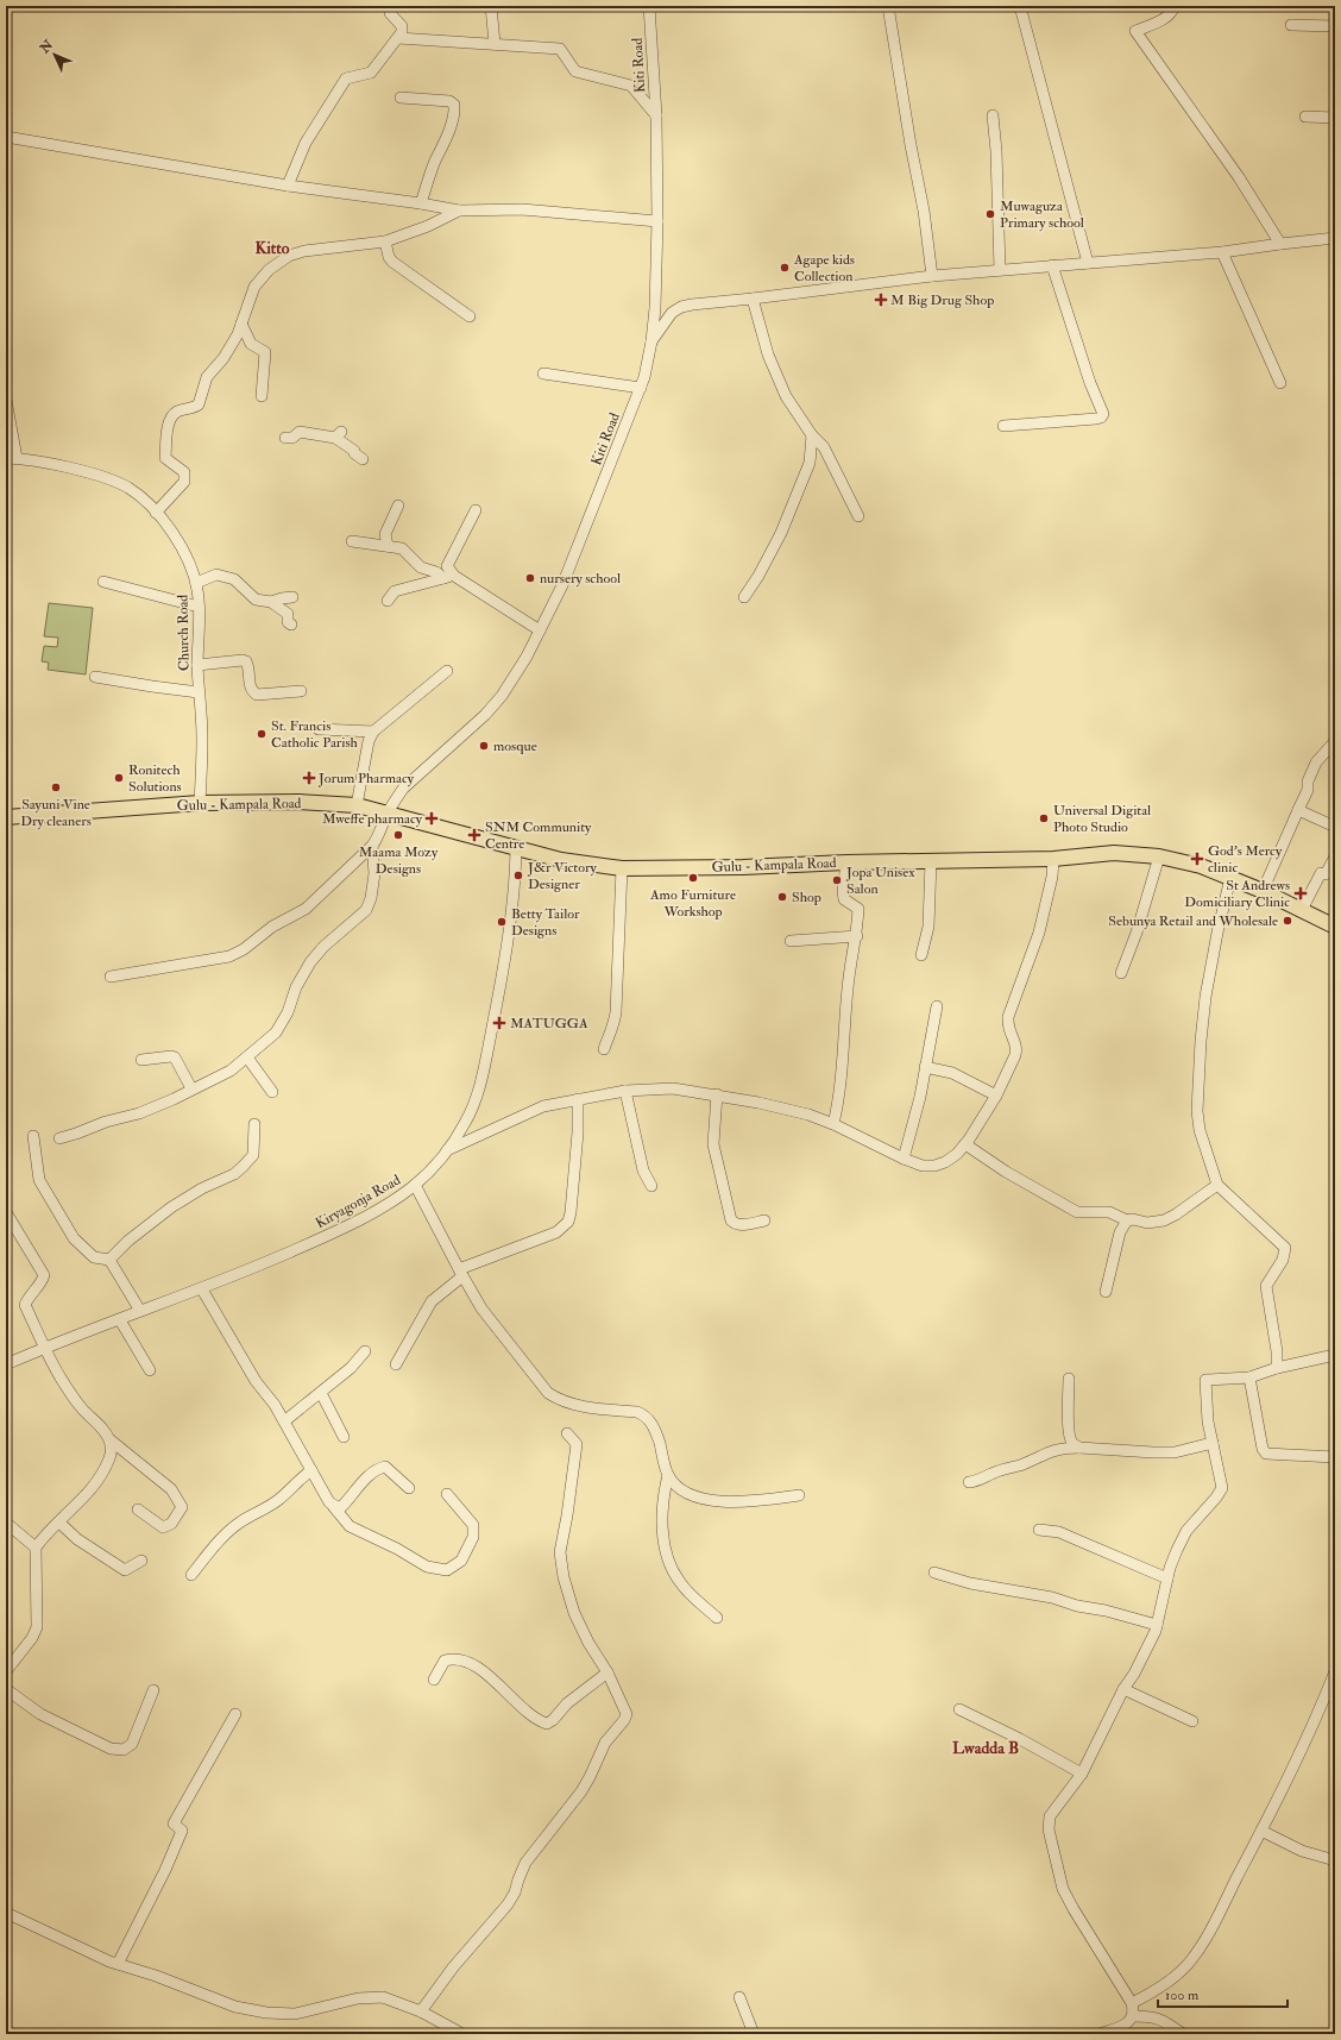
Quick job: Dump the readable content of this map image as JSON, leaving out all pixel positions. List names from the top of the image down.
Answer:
{
  "streets": {
    "main road": ["Gulu - Kampala Road"],
    "street": ["Kiti Road", "Church Road", "Kiryagonja Road"]
  },
  "crossings": [
    ["Kiti Road", "Gulu - Kampala Road"],
    ["Church Road", "Gulu - Kampala Road"],
    ["Gulu - Kampala Road", "Kiryagonja Road"]
  ],
  "districts": ["Kitto", "Lwadda B"],
  "places": {
    "other": [
      "Muwaguza Primary school",
      "Agape kids Collection",
      "nursery school",
      "St. Francis Catholic Parish",
      "mosque",
      "Ronitech Solutions",
      "Sayuni Vine Dry cleaners",
      "Universal Digital Photo Studio",
      "Maama Mozy Designs",
      "J&r Victory Designer",
      "Amo Furniture Workshop",
      "Jopa Unisex Salon",
      "Shop",
      "Sebunya Retail and Wholesale",
      "Betty Tailor Designs"
    ],
    "health": [
      "M Big Drug Shop",
      "Jorum Pharmacy",
      "Mweffe pharmacy",
      "SNM Community Centre",
      "God's Mercy clinic",
      "St Andrews Domiciliary Clinic",
      "MATUGGA"
    ]
  },
  "scale_bar": "100 m",
  "north": "top left"
}
